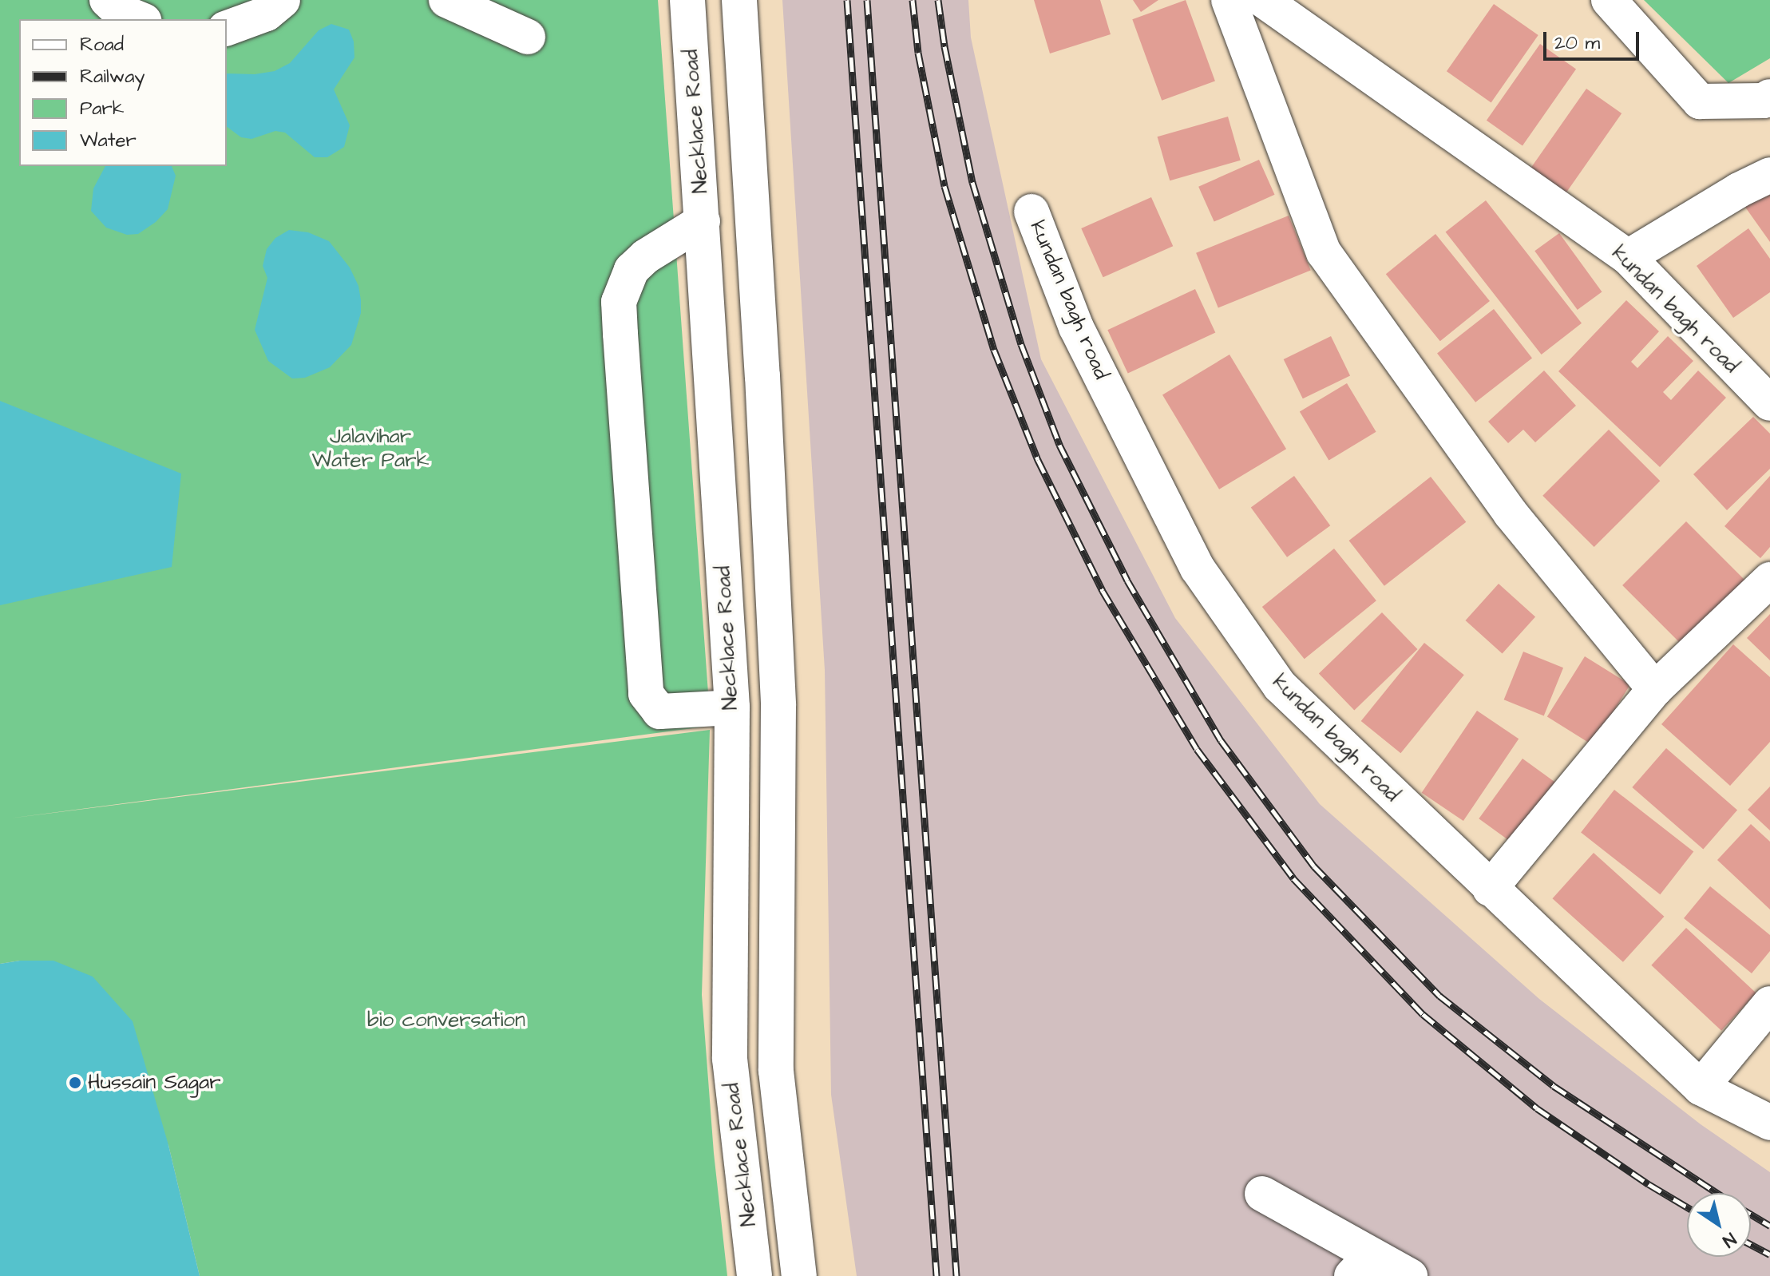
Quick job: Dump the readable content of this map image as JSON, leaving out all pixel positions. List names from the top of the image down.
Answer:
{
  "streets": {
    "street": ["Necklace Road", "kundan bagh road"]
  },
  "parks": ["Jalavihar Water Park", "bio conversation"],
  "places": ["Hussain Sagar"],
  "legend": [
    "Road",
    "Railway",
    "Park",
    "Water"
  ],
  "scale_bar": "20 m",
  "north": "bottom right"
}
